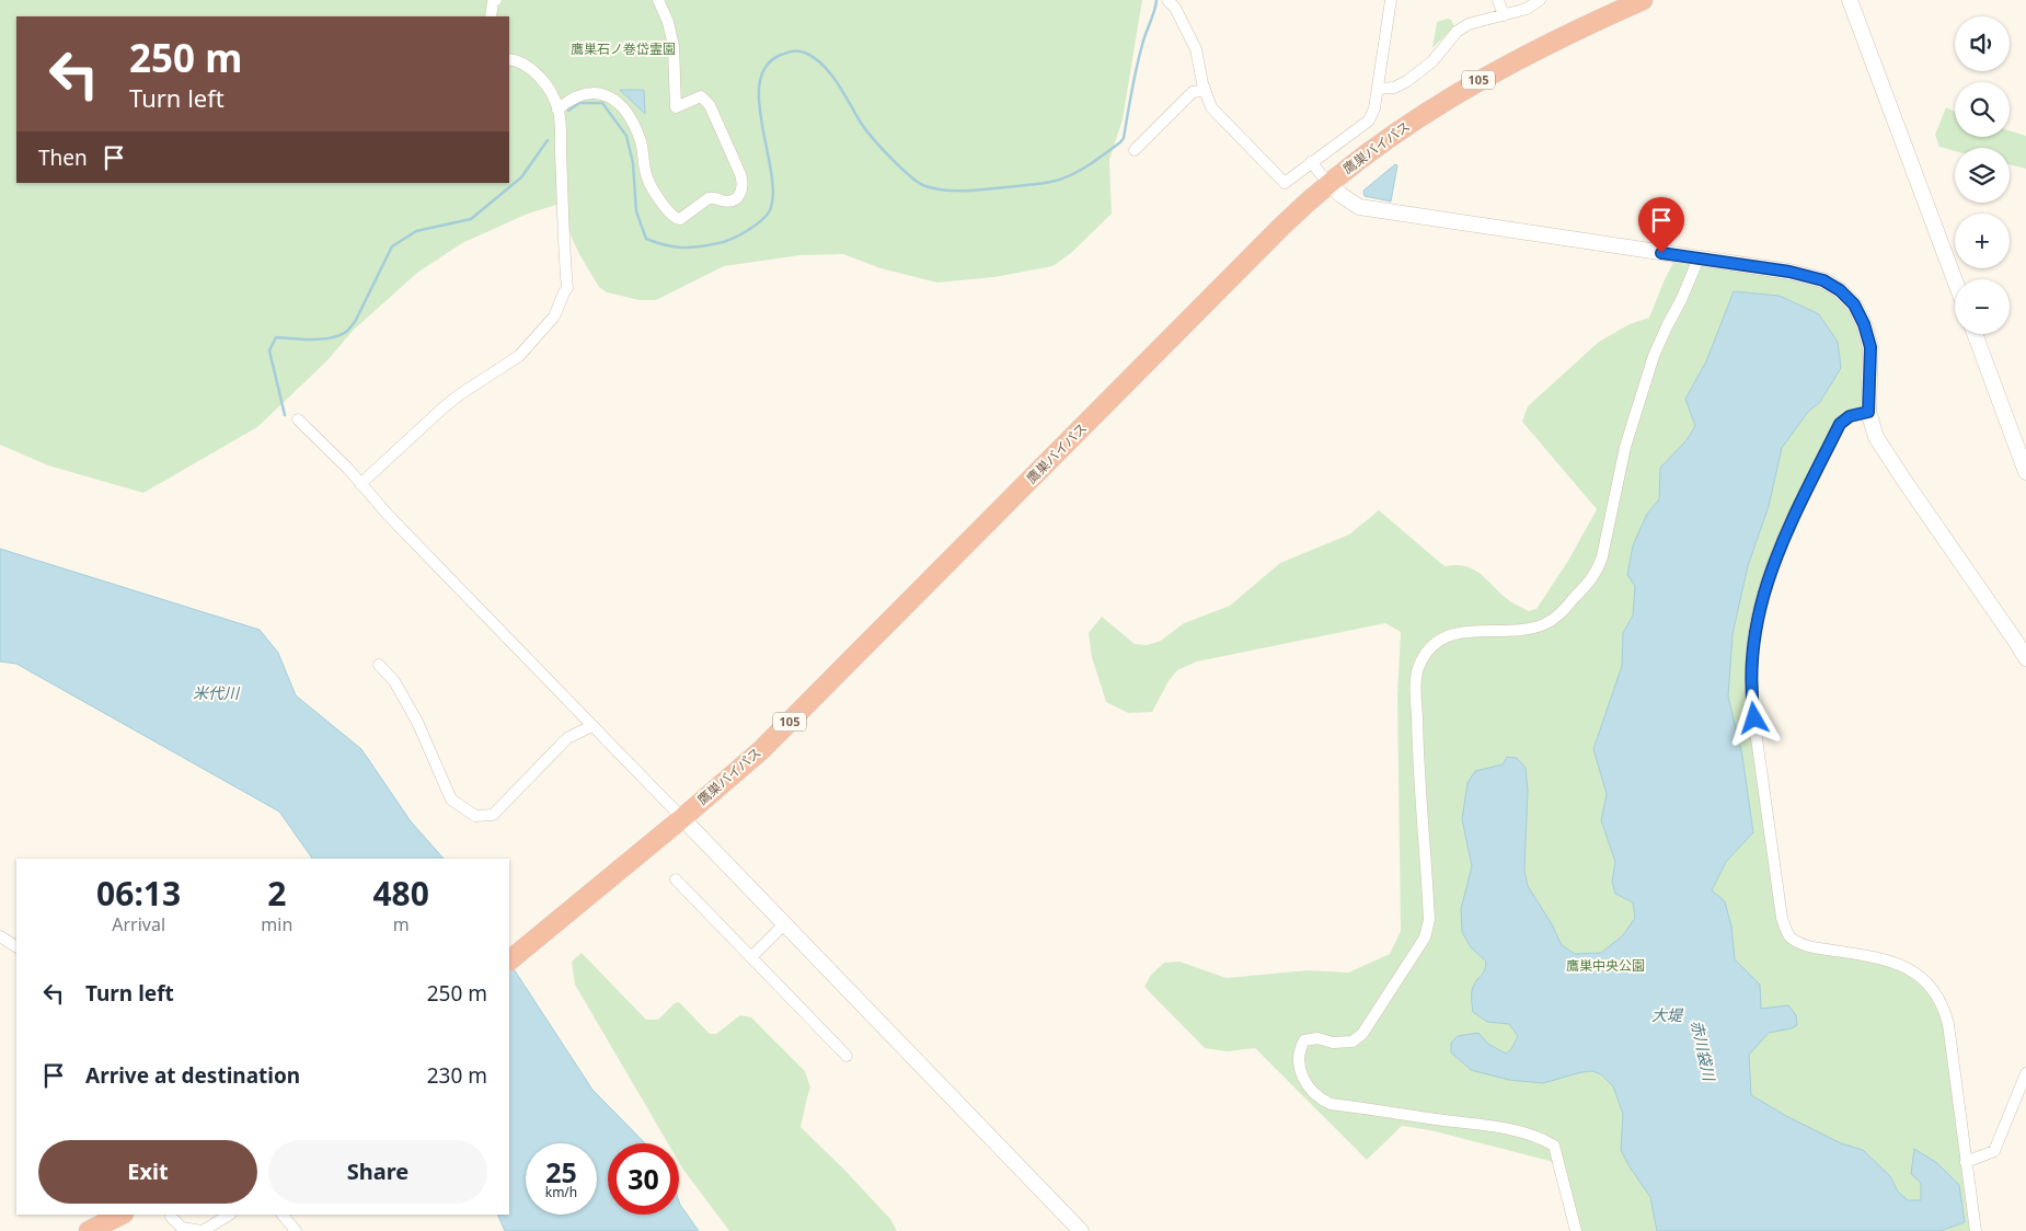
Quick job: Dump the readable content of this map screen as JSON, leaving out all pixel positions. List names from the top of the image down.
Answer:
{
  "streets": {
    "highway": ["105", "鷹巣バイパス"]
  },
  "water": ["米代川", "大堤", "赤川袋川"],
  "parks": ["鷹巣石ノ巻岱霊園", "鷹巣中央公園"],
  "page": {
    "map_buttons": ["+", "−"],
    "turn": ["250 m", "Turn left"],
    "then": "Then",
    "eta": [
      "06:13",
      "Arrival",
      "2",
      "min",
      "480",
      "m"
    ],
    "list": [
      {
        "name": "Turn left",
        "value": "250 m"
      },
      {
        "name": "Arrive at destination",
        "value": "230 m"
      }
    ],
    "buttons": ["Exit", "Share"],
    "speed": "25 km/h",
    "limit": "30"
  }
}
